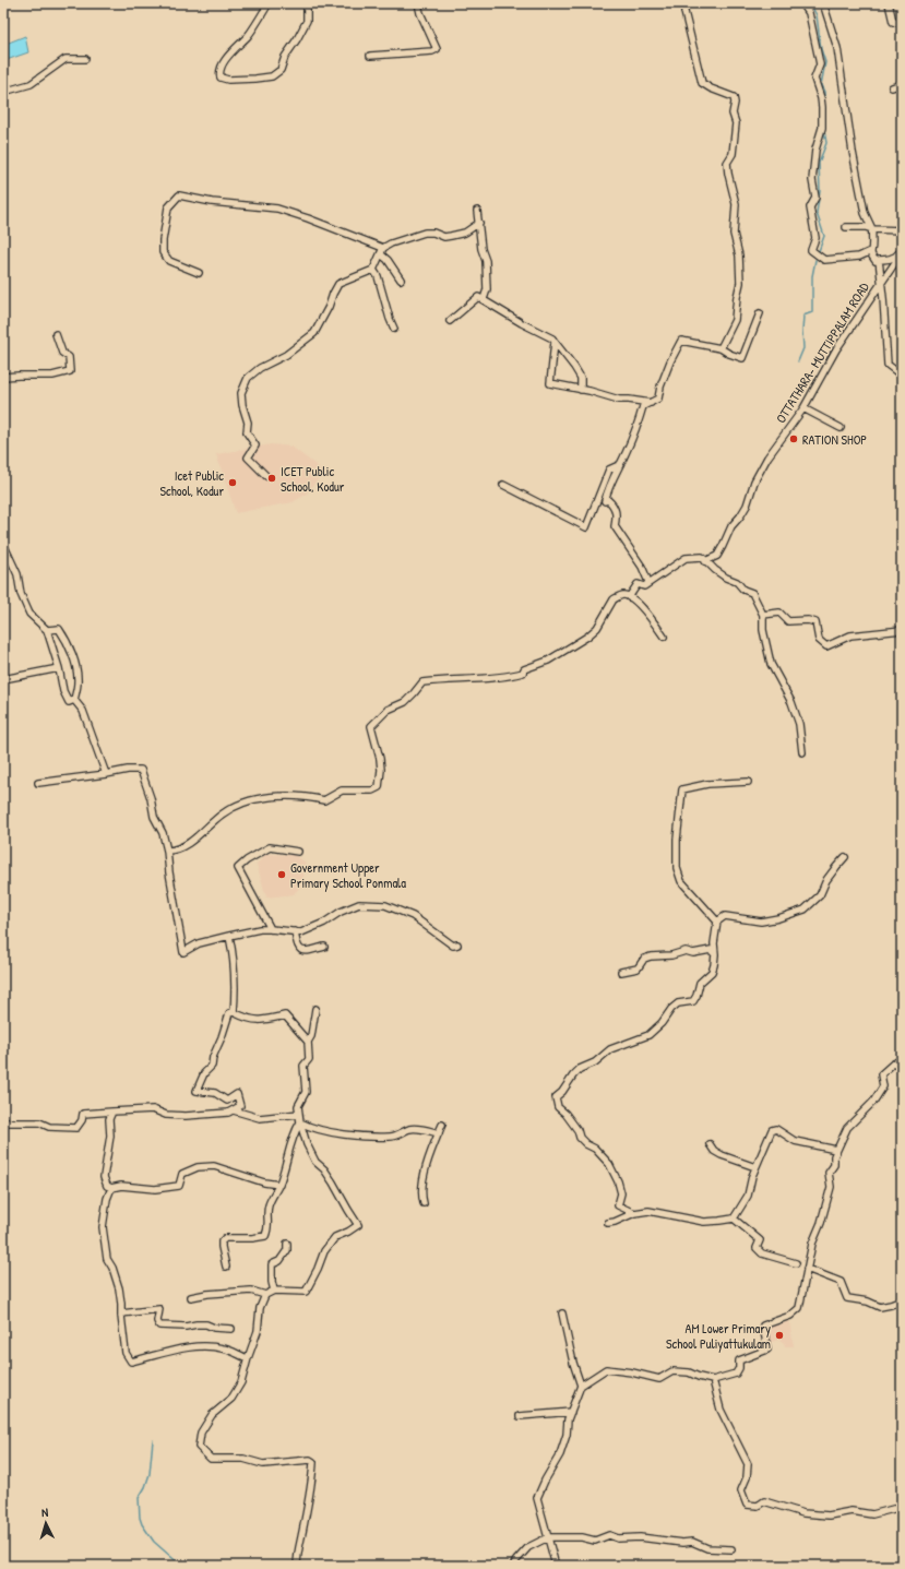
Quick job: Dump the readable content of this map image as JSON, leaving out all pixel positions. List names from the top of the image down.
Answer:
{
  "streets": {
    "street": ["OTTATHARA- MUTTIPPALAM ROAD"]
  },
  "places": [
    "RATION SHOP",
    "ICET Public School, Kodur",
    "Icet Public School, Kodur",
    "Government Upper Primary School Ponmala",
    "AM Lower Primary School Puliyattukulam"
  ],
  "north": "top"
}
